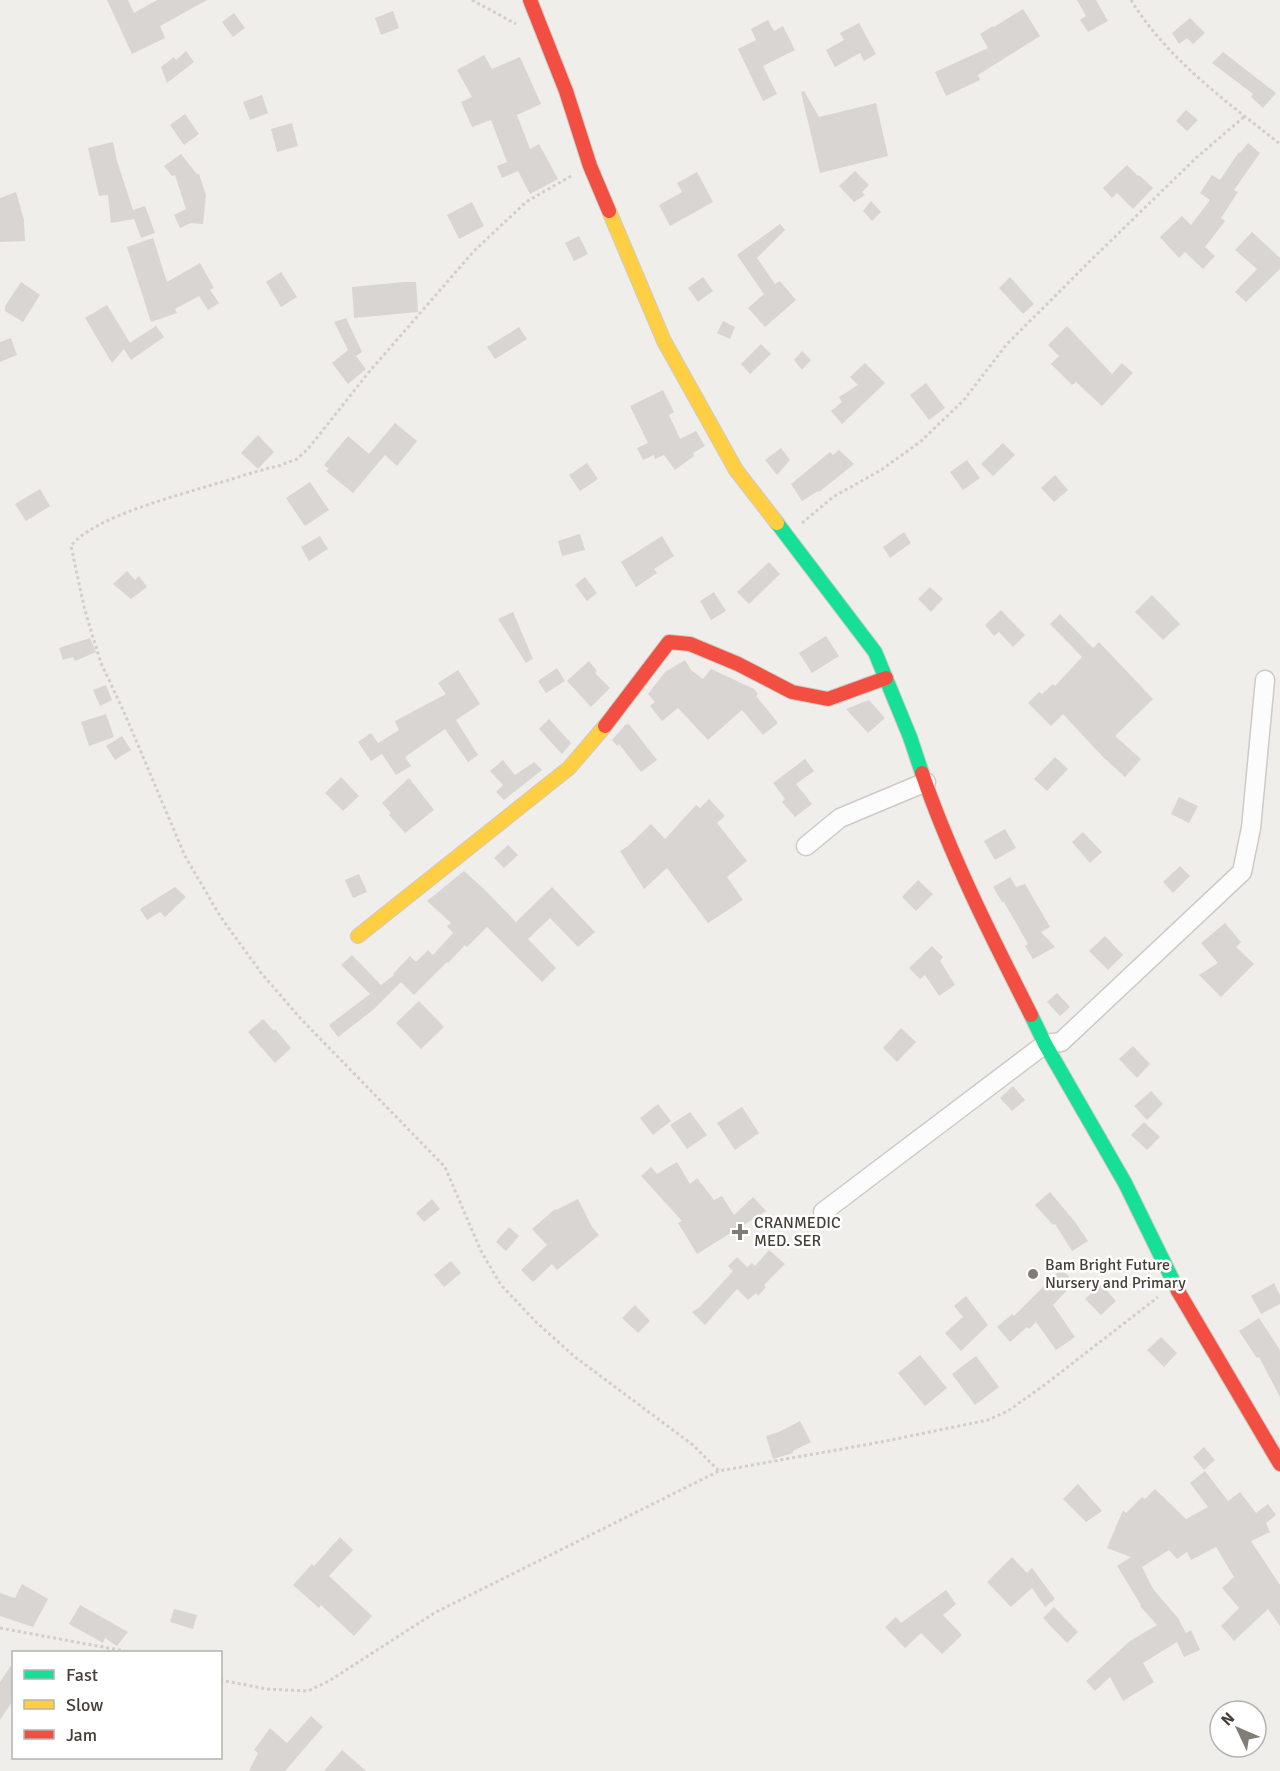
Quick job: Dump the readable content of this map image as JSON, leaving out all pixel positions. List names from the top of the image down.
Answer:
{
  "places": {
    "health": ["CRANMEDIC MED. SER"],
    "other": ["Bam Bright Future Nursery and Primary"]
  },
  "legend": ["Fast", "Slow", "Jam"],
  "north": "top left"
}
